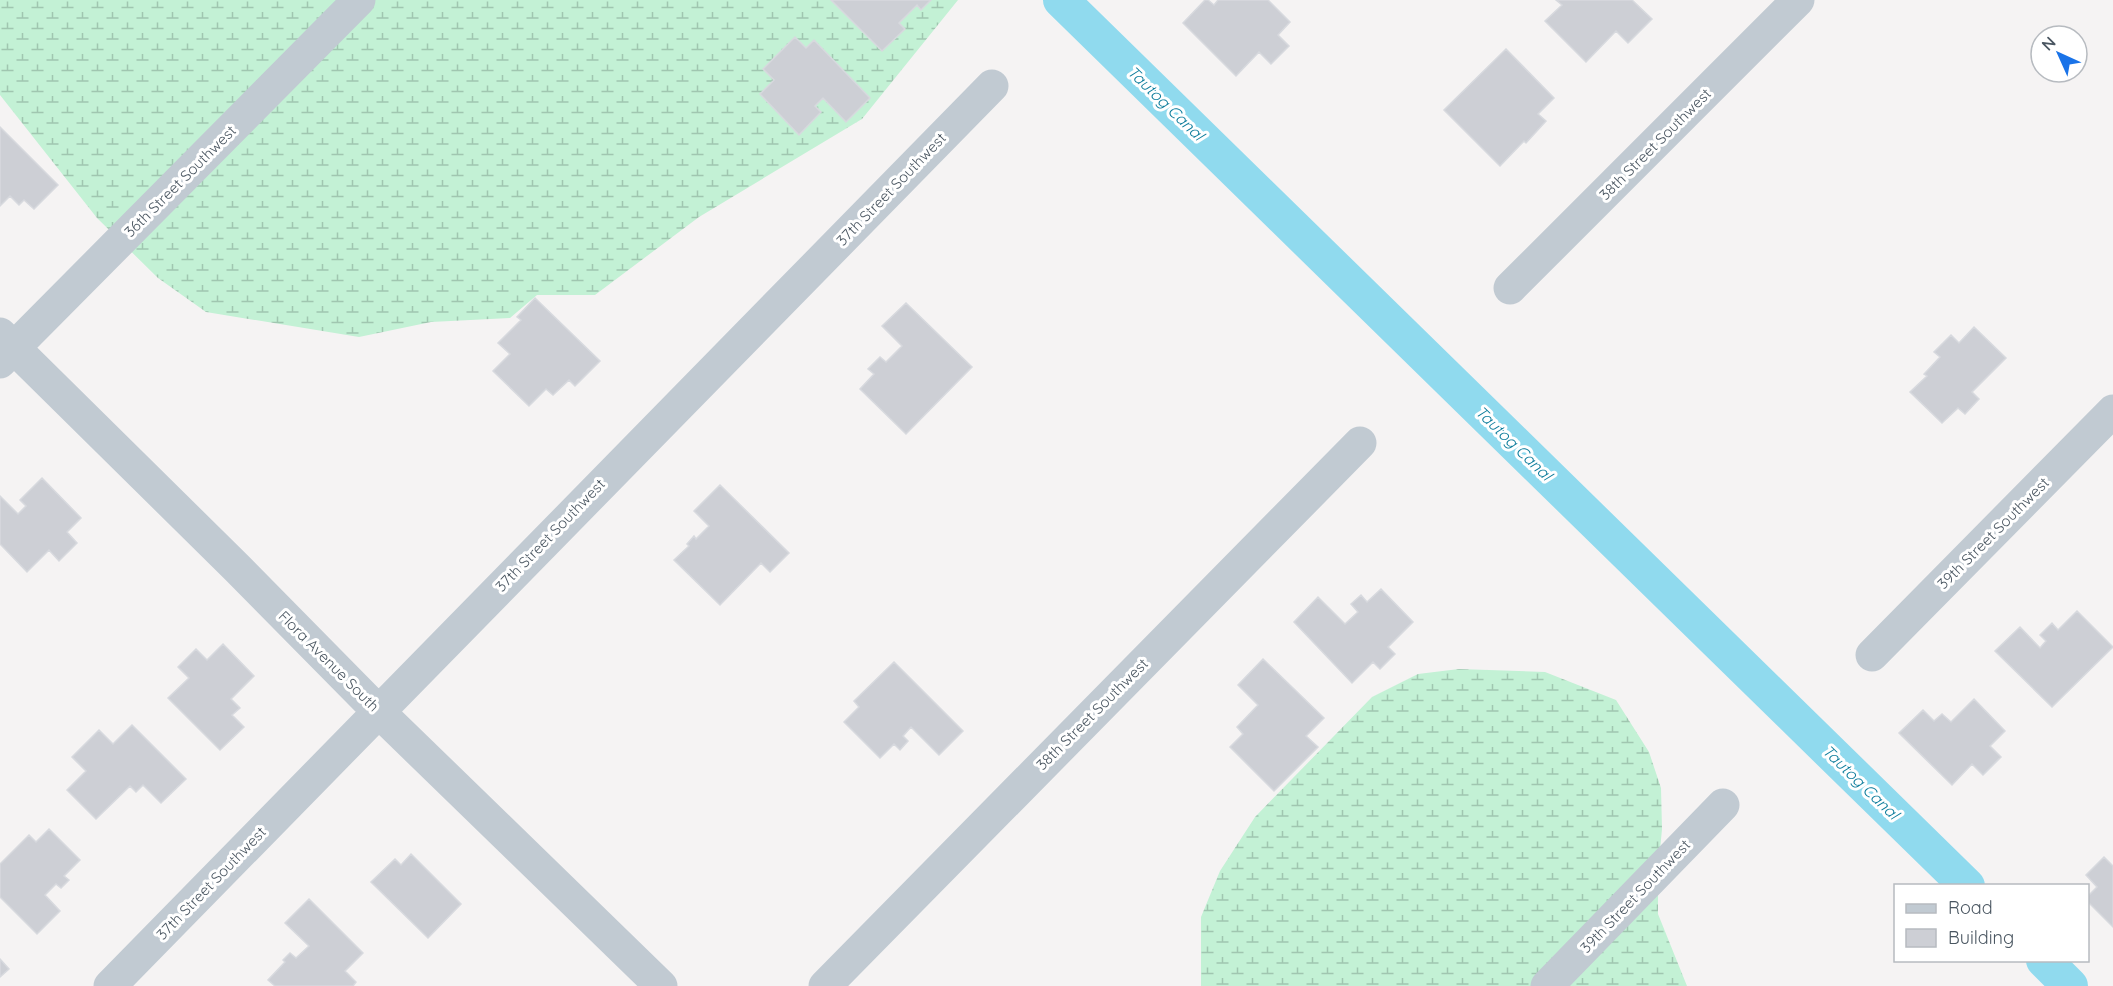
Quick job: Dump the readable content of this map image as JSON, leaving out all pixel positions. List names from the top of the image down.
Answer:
{
  "streets": {
    "street": [
      "38th Street Southwest",
      "36th Street Southwest",
      "37th Street Southwest",
      "39th Street Southwest",
      "Flora Avenue South"
    ]
  },
  "crossings": [
    ["36th Street Southwest", "Flora Avenue South"],
    ["37th Street Southwest", "Flora Avenue South"]
  ],
  "water": ["Tautog Canal"],
  "legend": ["Road", "Building"],
  "north": "top left"
}
